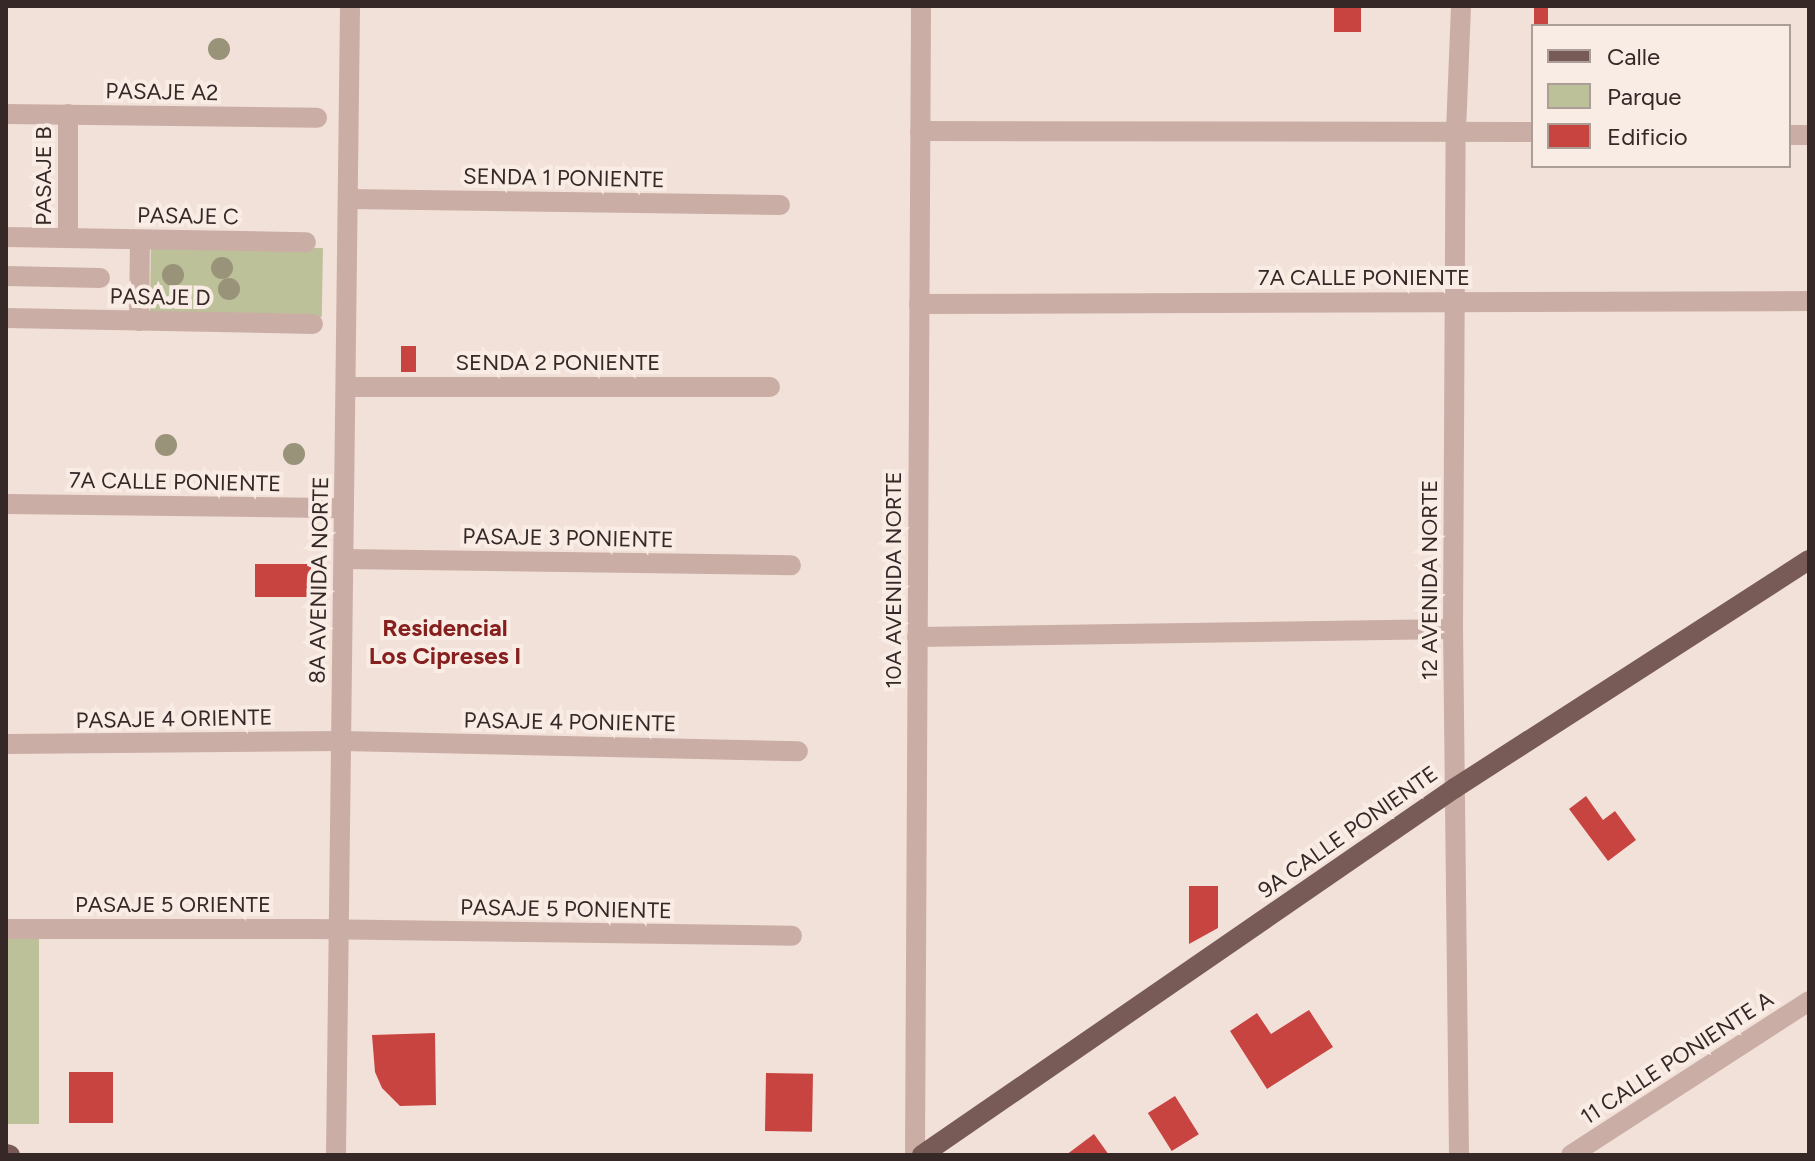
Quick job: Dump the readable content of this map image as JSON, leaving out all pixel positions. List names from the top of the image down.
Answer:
{
  "streets": {
    "main road": ["9A CALLE PONIENTE"],
    "street": [
      "PASAJE A2",
      "PASAJE B",
      "SENDA 1 PONIENTE",
      "PASAJE C",
      "7A CALLE PONIENTE",
      "PASAJE D",
      "SENDA 2 PONIENTE",
      "PASAJE 3 PONIENTE",
      "8A AVENIDA NORTE",
      "10A AVENIDA NORTE",
      "12 AVENIDA NORTE",
      "PASAJE 4 ORIENTE",
      "PASAJE 4 PONIENTE",
      "PASAJE 5 ORIENTE",
      "PASAJE 5 PONIENTE",
      "11 CALLE PONIENTE A"
    ]
  },
  "crossings": [
    ["PASAJE A2", "PASAJE B"],
    ["PASAJE B", "PASAJE C"],
    ["SENDA 1 PONIENTE", "8A AVENIDA NORTE"],
    ["7A CALLE PONIENTE", "8A AVENIDA NORTE"],
    ["7A CALLE PONIENTE", "10A AVENIDA NORTE"],
    ["7A CALLE PONIENTE", "12 AVENIDA NORTE"],
    ["SENDA 2 PONIENTE", "8A AVENIDA NORTE"],
    ["PASAJE 3 PONIENTE", "8A AVENIDA NORTE"],
    ["8A AVENIDA NORTE", "PASAJE 4 ORIENTE"],
    ["8A AVENIDA NORTE", "PASAJE 4 PONIENTE"],
    ["8A AVENIDA NORTE", "PASAJE 5 ORIENTE"],
    ["8A AVENIDA NORTE", "PASAJE 5 PONIENTE"],
    ["12 AVENIDA NORTE", "9A CALLE PONIENTE"],
    ["PASAJE 4 ORIENTE", "PASAJE 4 PONIENTE"],
    ["PASAJE 5 ORIENTE", "PASAJE 5 PONIENTE"]
  ],
  "districts": ["Residencial Los Cipreses I"],
  "legend": ["Calle", "Parque", "Edificio"]
}
